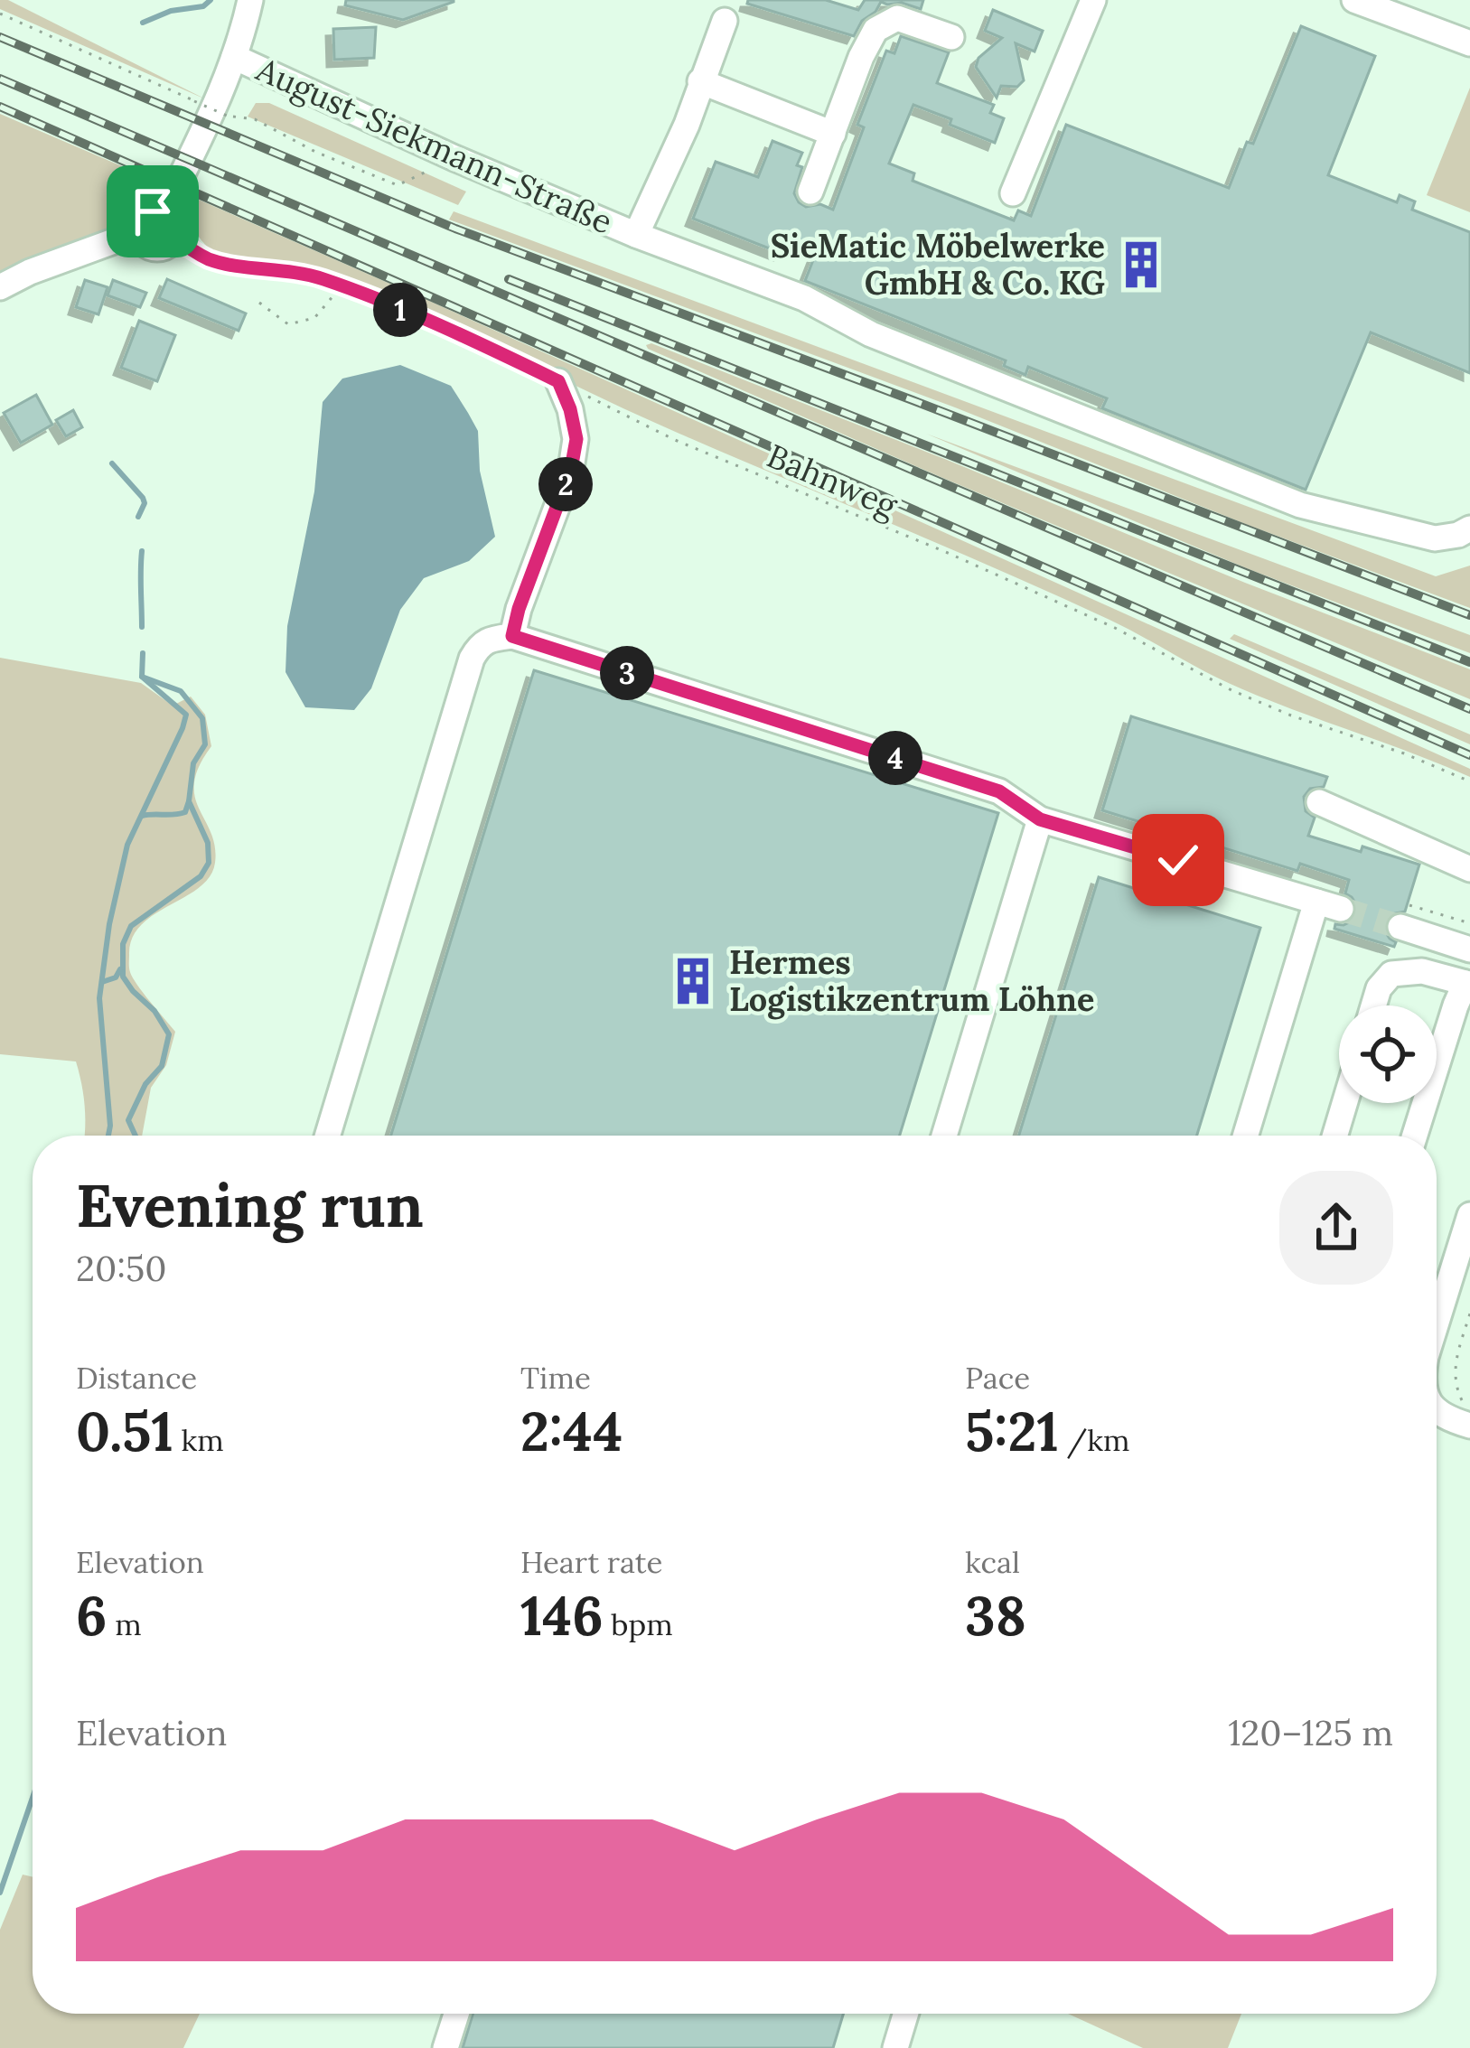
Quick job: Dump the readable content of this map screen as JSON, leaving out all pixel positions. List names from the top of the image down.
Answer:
{
  "streets": {
    "street": ["August-Siekmann-Straße"],
    "path": ["Bahnweg"]
  },
  "places": {
    "building": ["SieMatic Möbelwerke GmbH & Co. KG", "Hermes Logistikzentrum Löhne"]
  },
  "page": {
    "pins": [
      "1",
      "2",
      "3",
      "4"
    ],
    "heading": ["Evening run", "20:50"],
    "stats": [
      ["Distance", "0.51 km"],
      ["Time", "2:44"],
      ["Pace", "5:21 /km"],
      ["Elevation", "6 m"],
      ["Heart rate", "146 bpm"],
      ["kcal", "38"]
    ],
    "chart": ["Elevation", "120–125 m"]
  }
}
